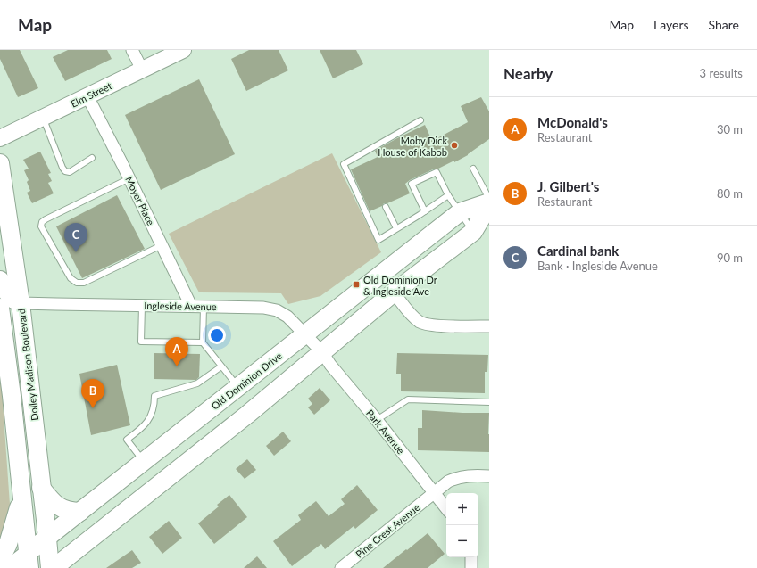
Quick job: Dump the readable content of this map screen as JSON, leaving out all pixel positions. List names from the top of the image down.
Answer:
{
  "streets": {
    "main road": ["Dolley Madison Boulevard", "Old Dominion Drive"],
    "street": [
      "Elm Street",
      "Moyer Place",
      "Ingleside Avenue",
      "Park Avenue",
      "Pine Crest Avenue"
    ]
  },
  "crossings": [
    ["Elm Street", "Moyer Place"],
    ["Moyer Place", "Ingleside Avenue"],
    ["Ingleside Avenue", "Dolley Madison Boulevard"],
    ["Ingleside Avenue", "Old Dominion Drive"],
    ["Ingleside Avenue", "Park Avenue"],
    ["Dolley Madison Boulevard", "Old Dominion Drive"],
    ["Old Dominion Drive", "Park Avenue"],
    ["Park Avenue", "Pine Crest Avenue"]
  ],
  "places": {
    "other": ["Moby Dick House of Kabob"],
    "transit": ["Old Dominion Dr & Ingleside Ave"]
  },
  "page": {
    "header": "Map",
    "nav": ["Map", "Layers", "Share"],
    "heading": ["Nearby", "3 results"],
    "list": [
      {
        "mark": "A",
        "name": "McDonald's",
        "note": "Restaurant",
        "value": "30 m"
      },
      {
        "mark": "B",
        "name": "J. Gilbert's",
        "note": "Restaurant",
        "value": "80 m"
      },
      {
        "mark": "C",
        "name": "Cardinal bank",
        "note": "Bank · Ingleside Avenue",
        "value": "90 m"
      }
    ],
    "pins": ["C", "A", "B"],
    "map_buttons": ["+", "−"]
  }
}
